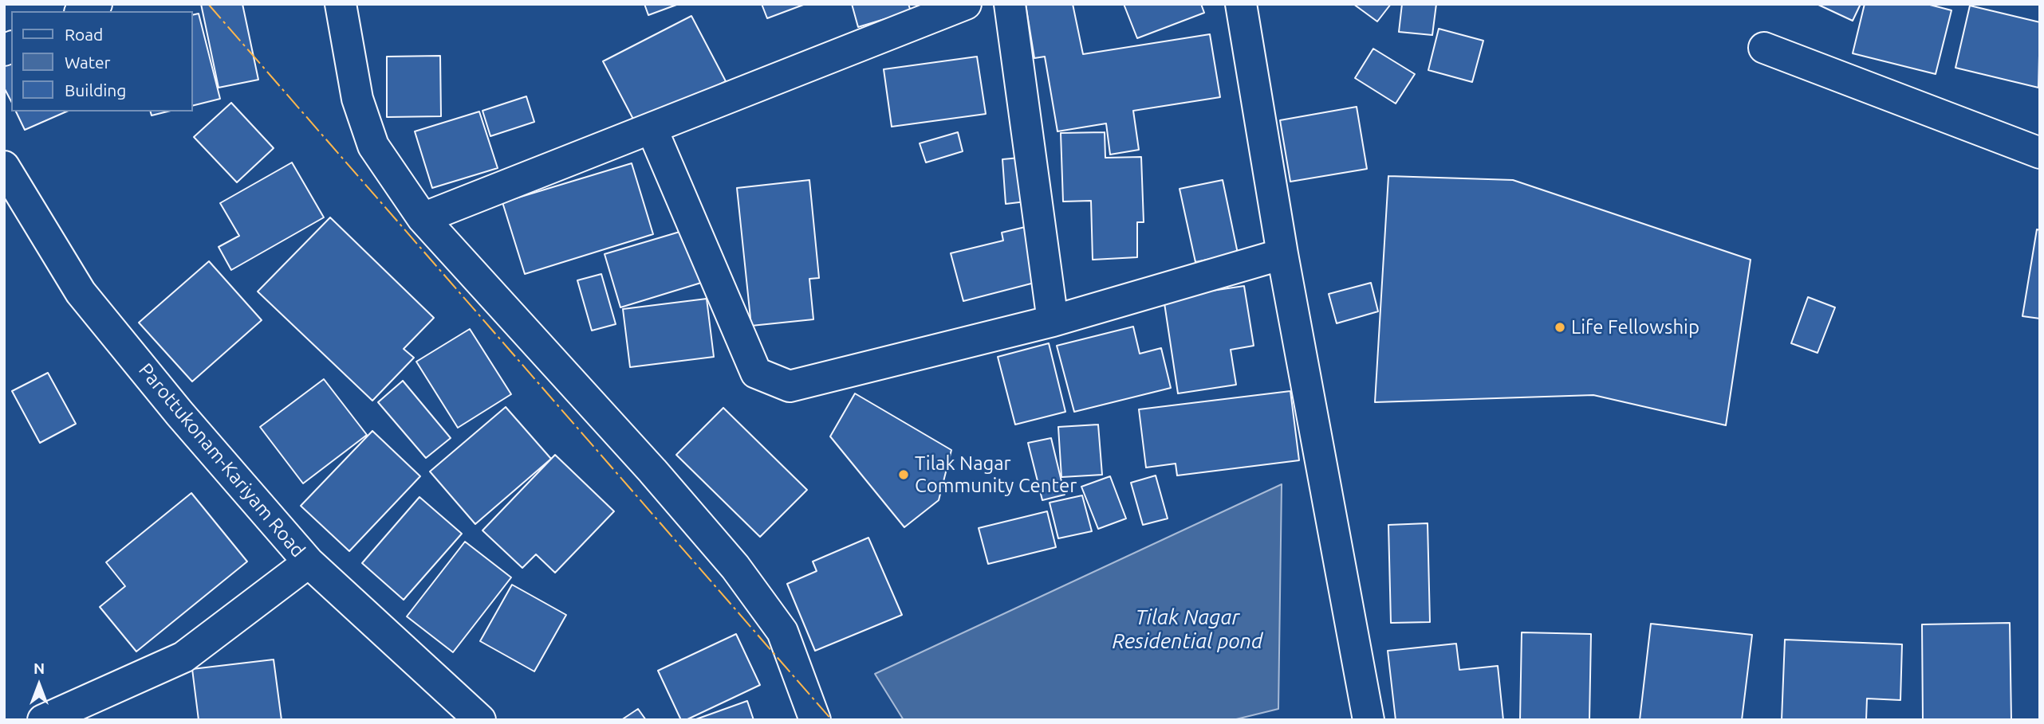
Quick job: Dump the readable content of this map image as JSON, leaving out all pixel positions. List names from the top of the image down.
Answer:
{
  "streets": {
    "street": ["Parottukonam-Kariyam Road"]
  },
  "water": ["Tilak Nagar Residential pond"],
  "places": ["Life Fellowship", "Tilak Nagar Community Center"],
  "legend": ["Road", "Water", "Building"],
  "north": "top"
}
